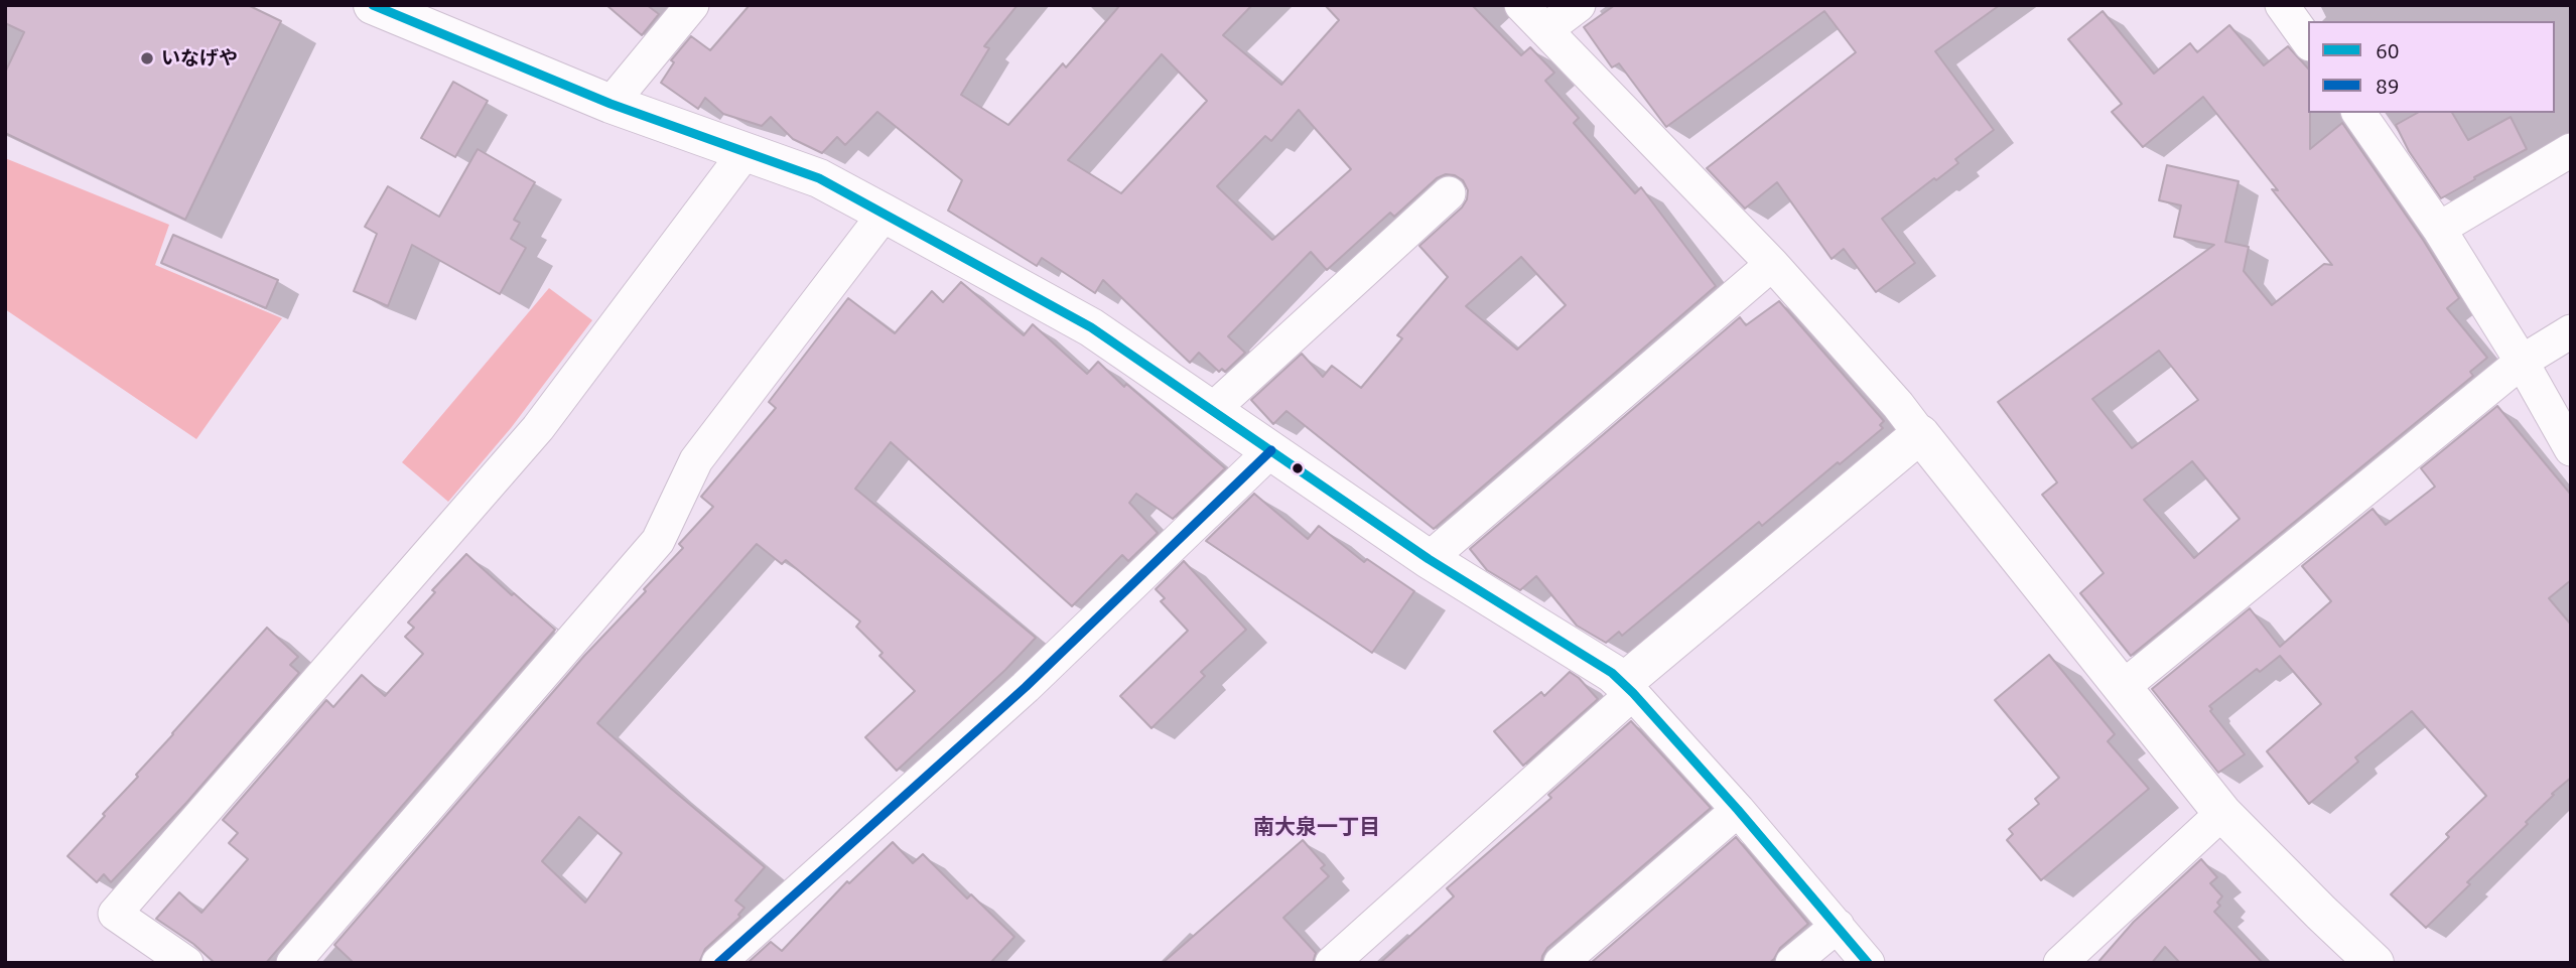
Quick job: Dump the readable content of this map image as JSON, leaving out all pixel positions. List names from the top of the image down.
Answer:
{
  "districts": ["南大泉一丁目"],
  "places": ["いなげや"],
  "lines": ["transit line 60", "transit line 89"],
  "legend": ["60", "89"]
}
